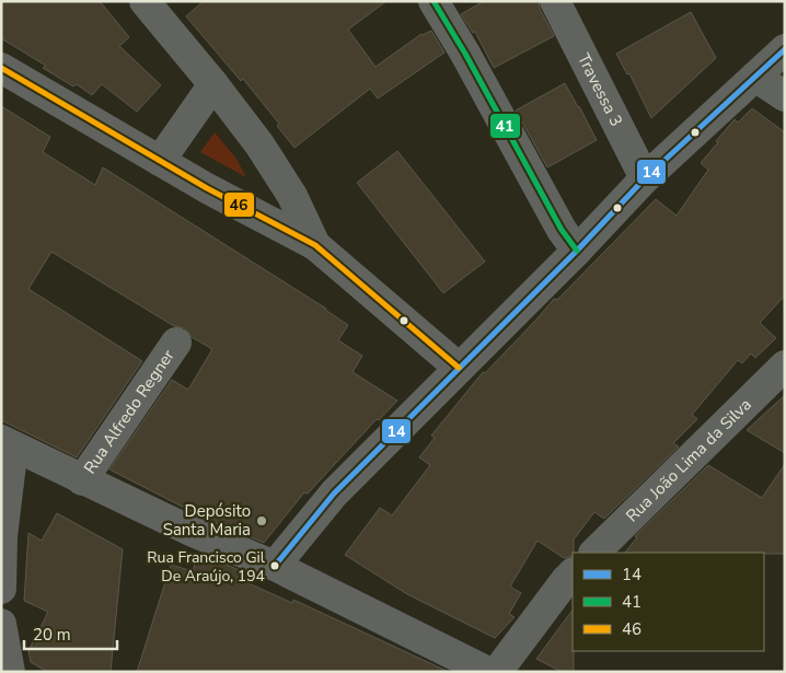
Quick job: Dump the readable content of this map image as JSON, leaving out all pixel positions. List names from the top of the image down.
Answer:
{
  "streets": {
    "street": ["Travessa 3", "Rua Alfredo Regner", "Rua João Lima da Silva"]
  },
  "places": ["Depósito Santa Maria", "Rua Francisco Gil De Araújo, 194"],
  "lines": ["transit line 41", "transit line 14", "transit line 46"],
  "legend": ["14", "41", "46"],
  "scale_bar": "20 m"
}
